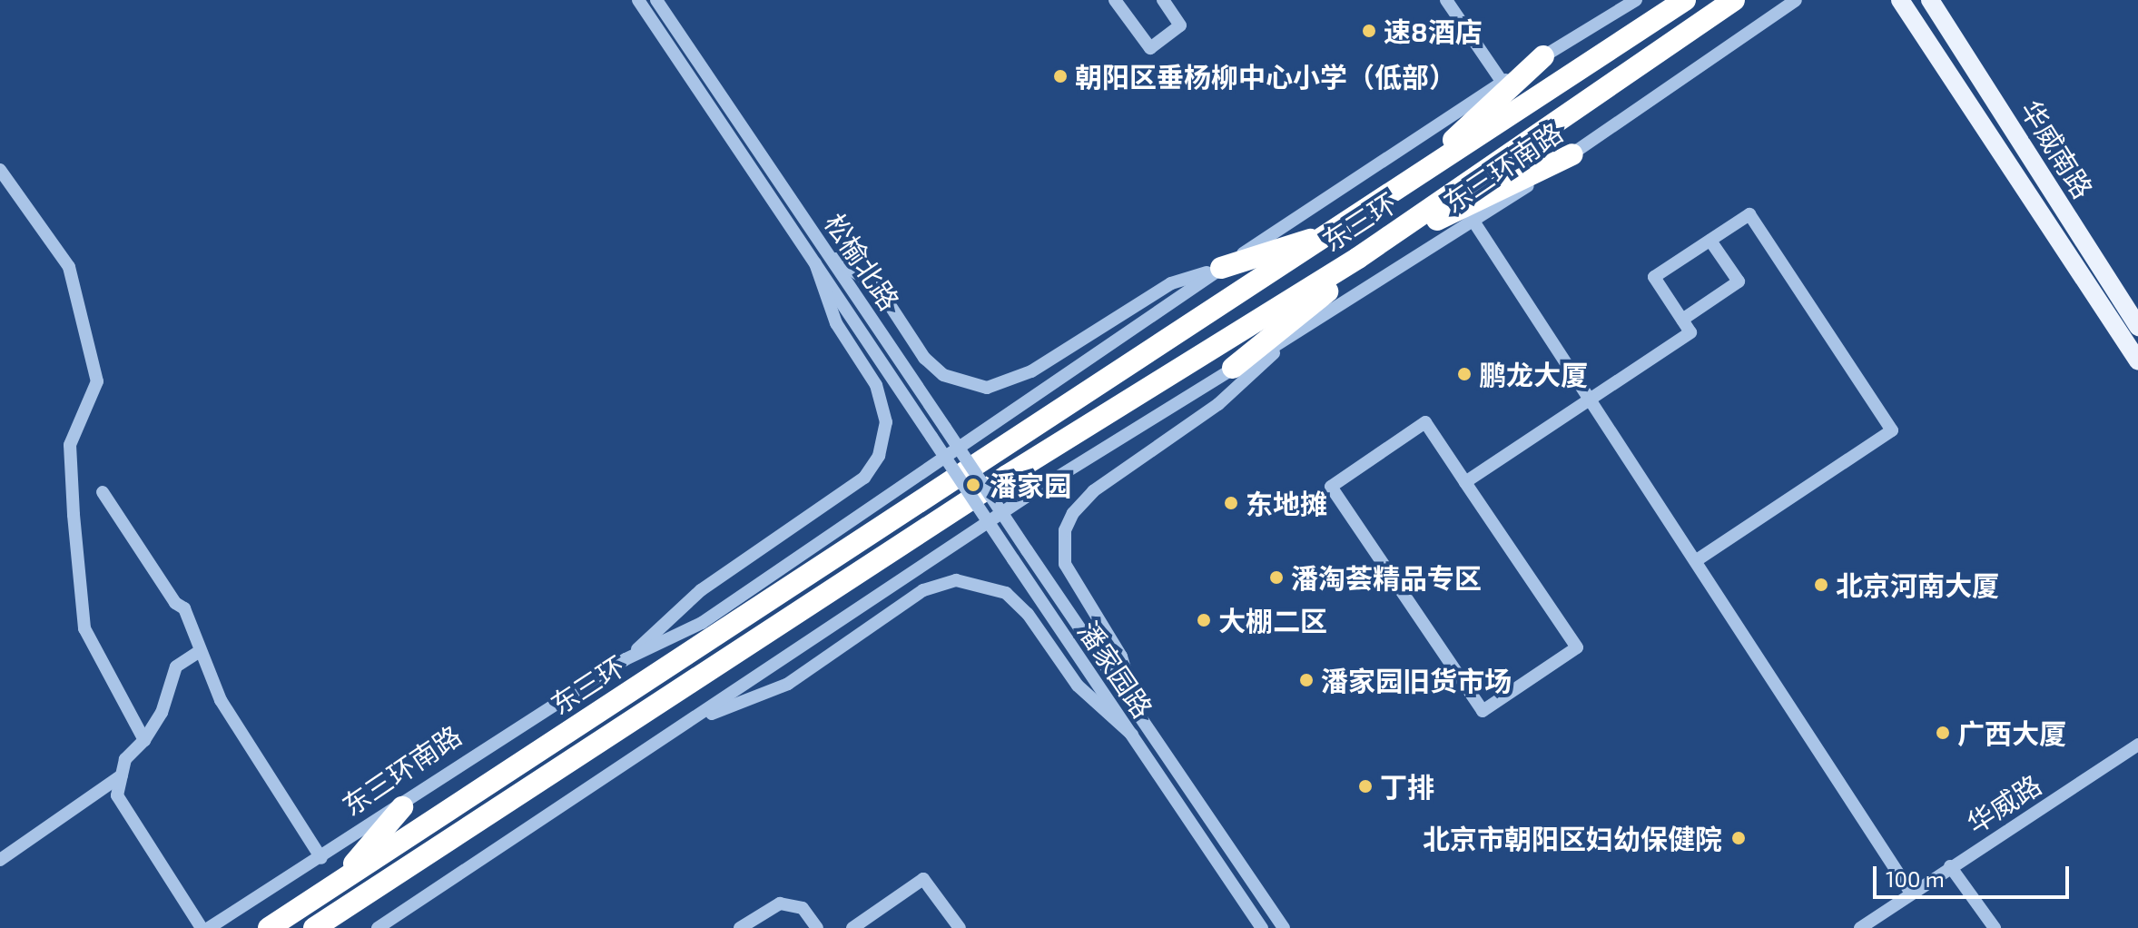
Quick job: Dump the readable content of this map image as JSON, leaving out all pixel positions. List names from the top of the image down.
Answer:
{
  "streets": {
    "highway": ["东三环"],
    "main road": ["华威南路"],
    "street": [
      "东三环南路",
      "松榆北路",
      "潘家园路",
      "华威路"
    ]
  },
  "crossings": [
    ["松榆北路", "潘家园路"]
  ],
  "places": [
    "速8酒店",
    "朝阳区垂杨柳中心小学（低部）",
    "鹏龙大厦",
    "潘家园",
    "东地摊",
    "潘淘荟精品专区",
    "北京河南大厦",
    "大棚二区",
    "潘家园旧货市场",
    "广西大厦",
    "丁排",
    "北京市朝阳区妇幼保健院"
  ],
  "scale_bar": "100 m"
}
